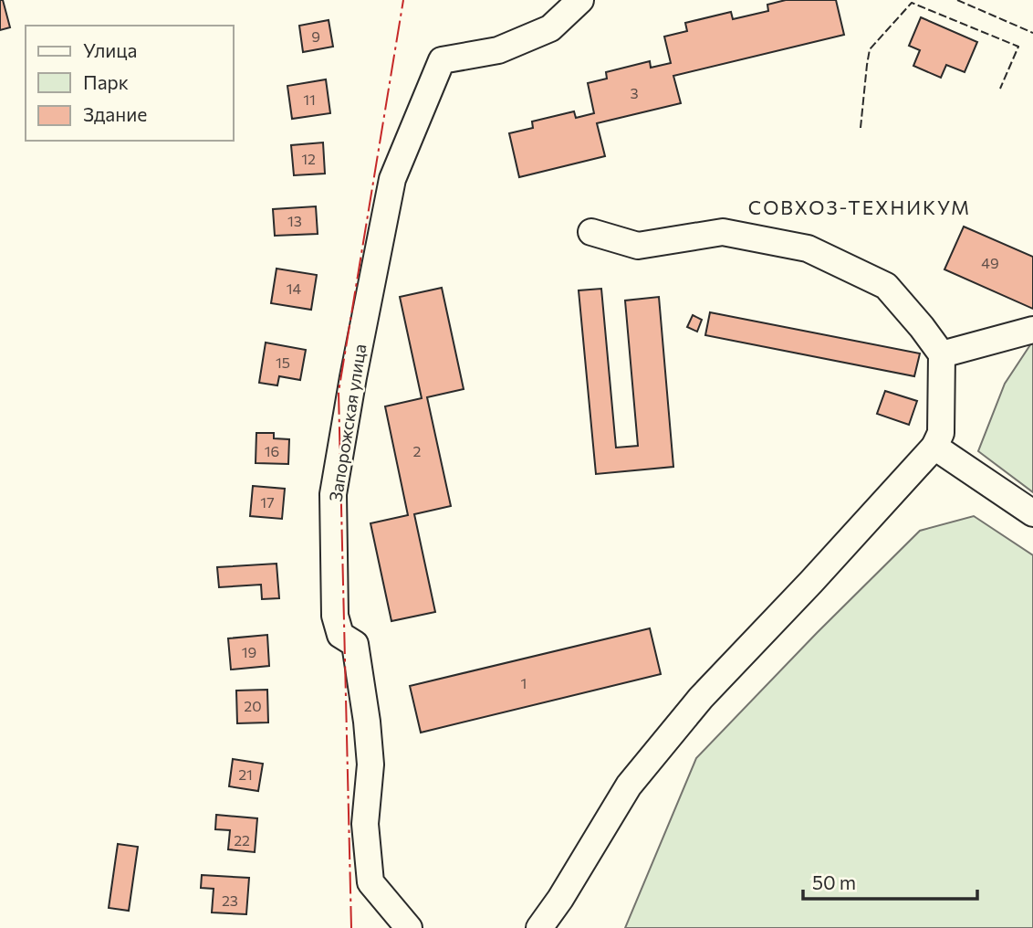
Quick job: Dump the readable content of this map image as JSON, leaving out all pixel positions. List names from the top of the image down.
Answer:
{
  "streets": {
    "street": ["Запорожская улица"]
  },
  "districts": ["СОВХОЗ-ТЕХНИКУМ"],
  "house_numbers": [
    "9",
    "3",
    "11",
    "12",
    "13",
    "49",
    "14",
    "15",
    "16",
    "2",
    "17",
    "19",
    "1",
    "20",
    "21",
    "22",
    "23"
  ],
  "legend": ["Улица", "Парк", "Здание"],
  "scale_bar": "50 m"
}
